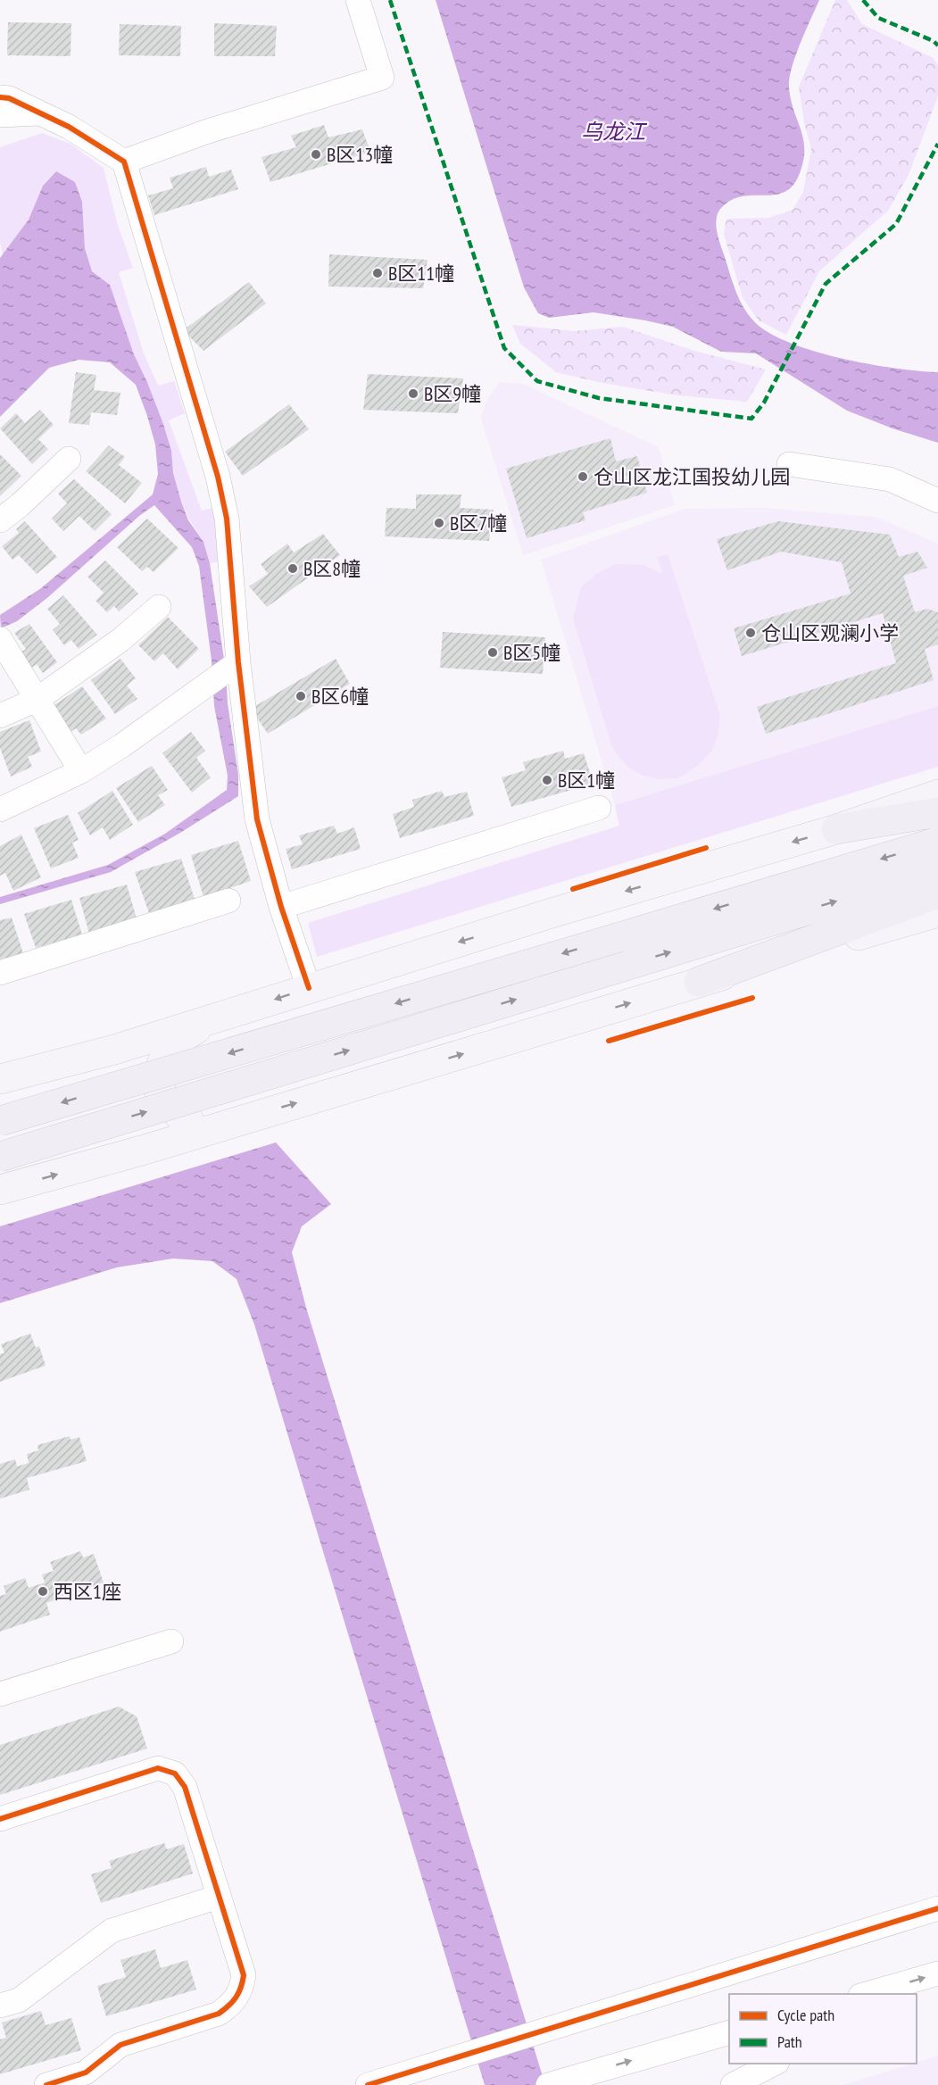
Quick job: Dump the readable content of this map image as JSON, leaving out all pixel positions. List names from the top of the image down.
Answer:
{
  "water": ["乌龙江"],
  "places": [
    "B区13幢",
    "B区11幢",
    "B区9幢",
    "仓山区龙江国投幼儿园",
    "B区7幢",
    "B区8幢",
    "仓山区观澜小学",
    "B区5幢",
    "B区6幢",
    "B区1幢",
    "西区1座"
  ],
  "legend": ["Cycle path", "Path"]
}
